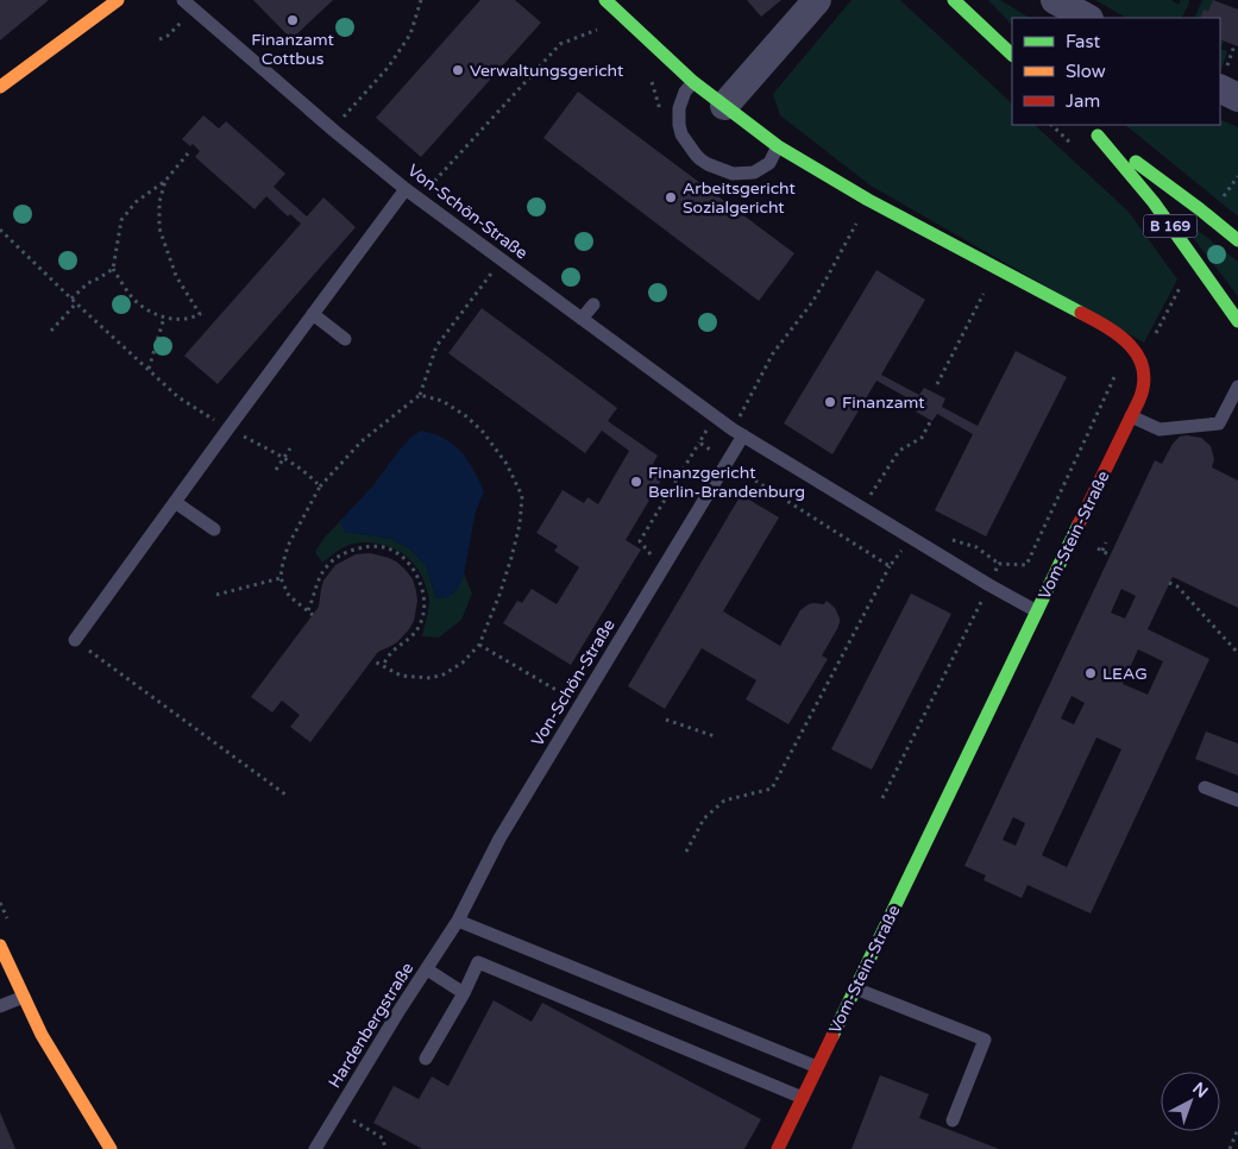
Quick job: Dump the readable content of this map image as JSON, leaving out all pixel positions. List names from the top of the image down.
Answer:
{
  "streets": {
    "street": ["B 169", "Vom-Stein-Straße"],
    "lane": ["Von-Schön-Straße", "Hardenbergstraße"]
  },
  "crossings": [
    ["Von-Schön-Straße", "Vom-Stein-Straße"],
    ["Von-Schön-Straße", "Hardenbergstraße"]
  ],
  "places": [
    "Finanzamt Cottbus",
    "Verwaltungsgericht",
    "Arbeitsgericht Sozialgericht",
    "Finanzamt",
    "Finanzgericht Berlin-Brandenburg",
    "LEAG"
  ],
  "legend": ["Fast", "Slow", "Jam"],
  "north": "top right"
}
